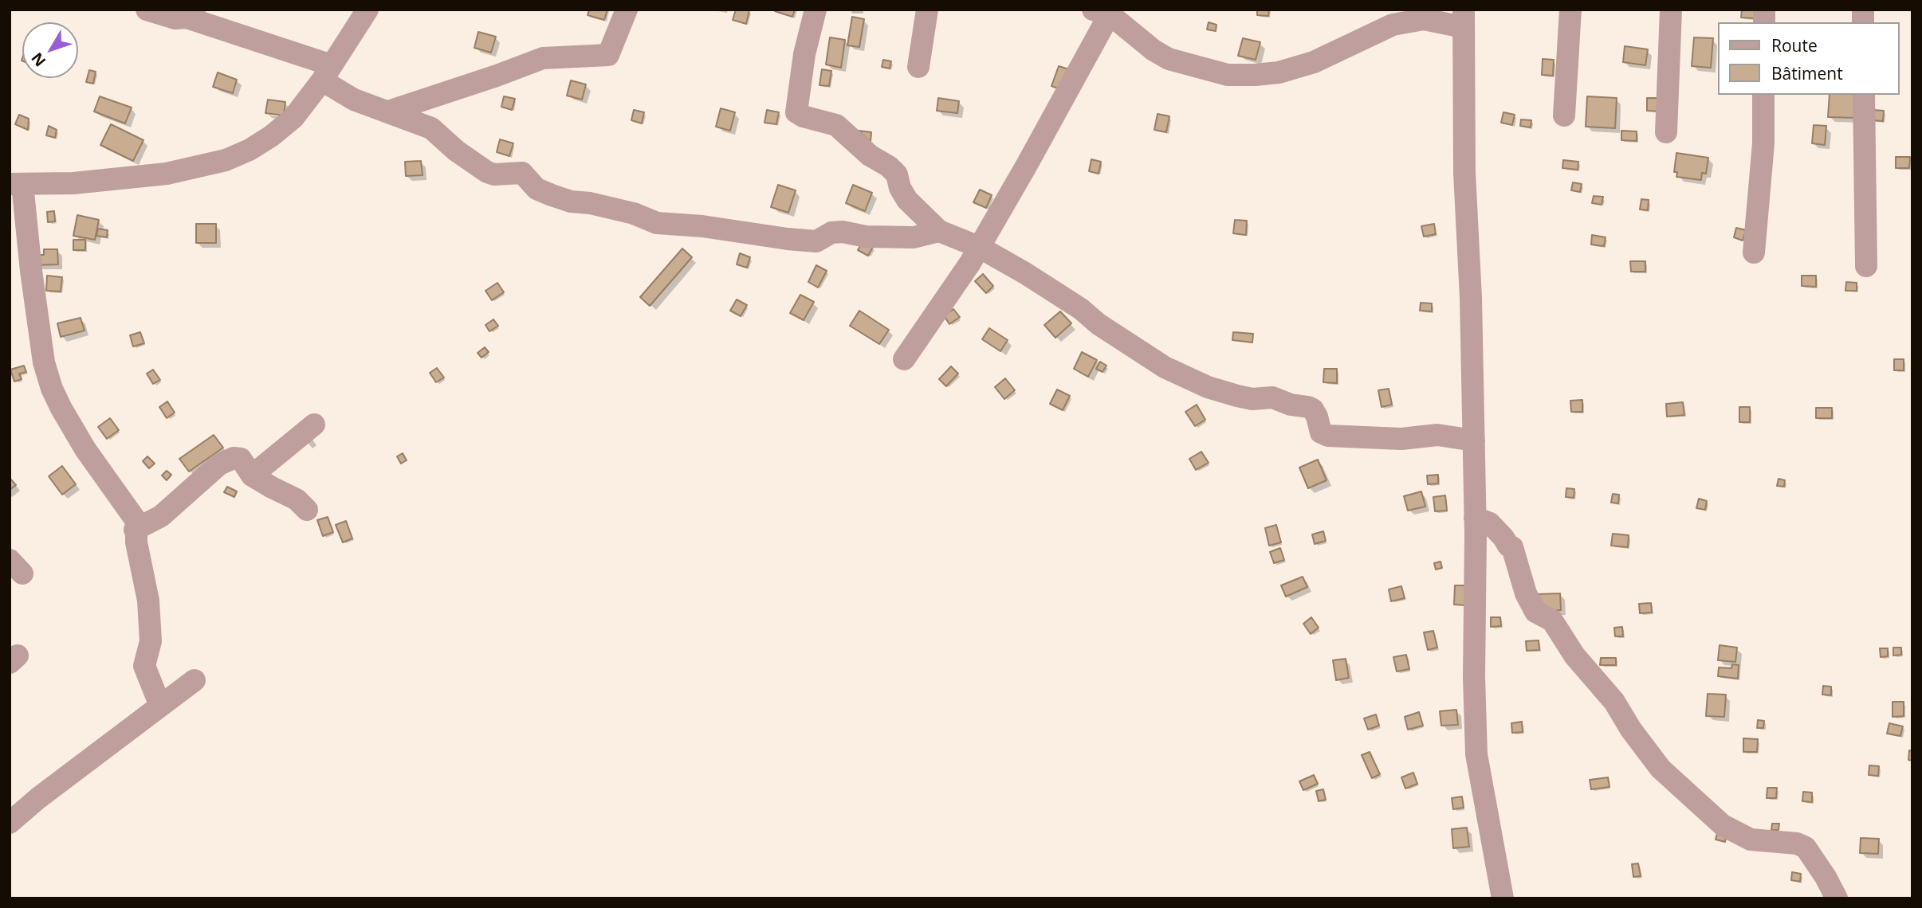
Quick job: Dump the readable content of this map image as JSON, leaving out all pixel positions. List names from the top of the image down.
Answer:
{
  "legend": ["Route", "Bâtiment"],
  "north": "bottom left"
}
